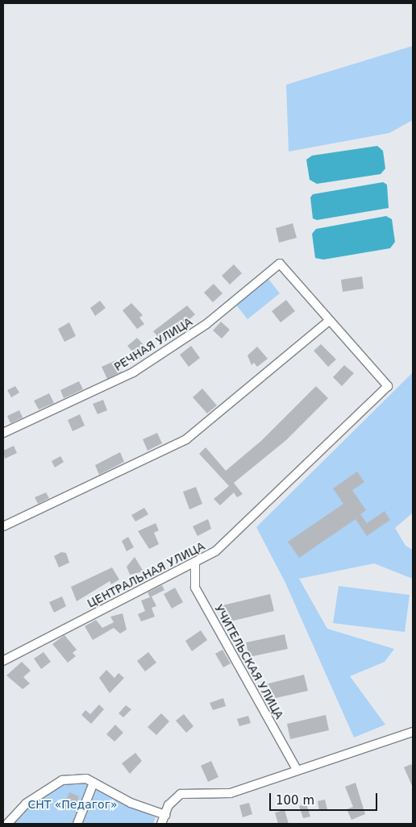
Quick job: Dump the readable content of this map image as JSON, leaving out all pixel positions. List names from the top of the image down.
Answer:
{
  "streets": {
    "street": ["РЕЧНАЯ УЛИЦА", "ЦЕНТРАЛЬНАЯ УЛИЦА", "УЧИТЕЛЬСКАЯ УЛИЦА"]
  },
  "crossings": [
    ["РЕЧНАЯ УЛИЦА", "ЦЕНТРАЛЬНАЯ УЛИЦА"],
    ["ЦЕНТРАЛЬНАЯ УЛИЦА", "УЧИТЕЛЬСКАЯ УЛИЦА"]
  ],
  "parks": ["СНТ «Педагог»"],
  "scale_bar": "100 m"
}
